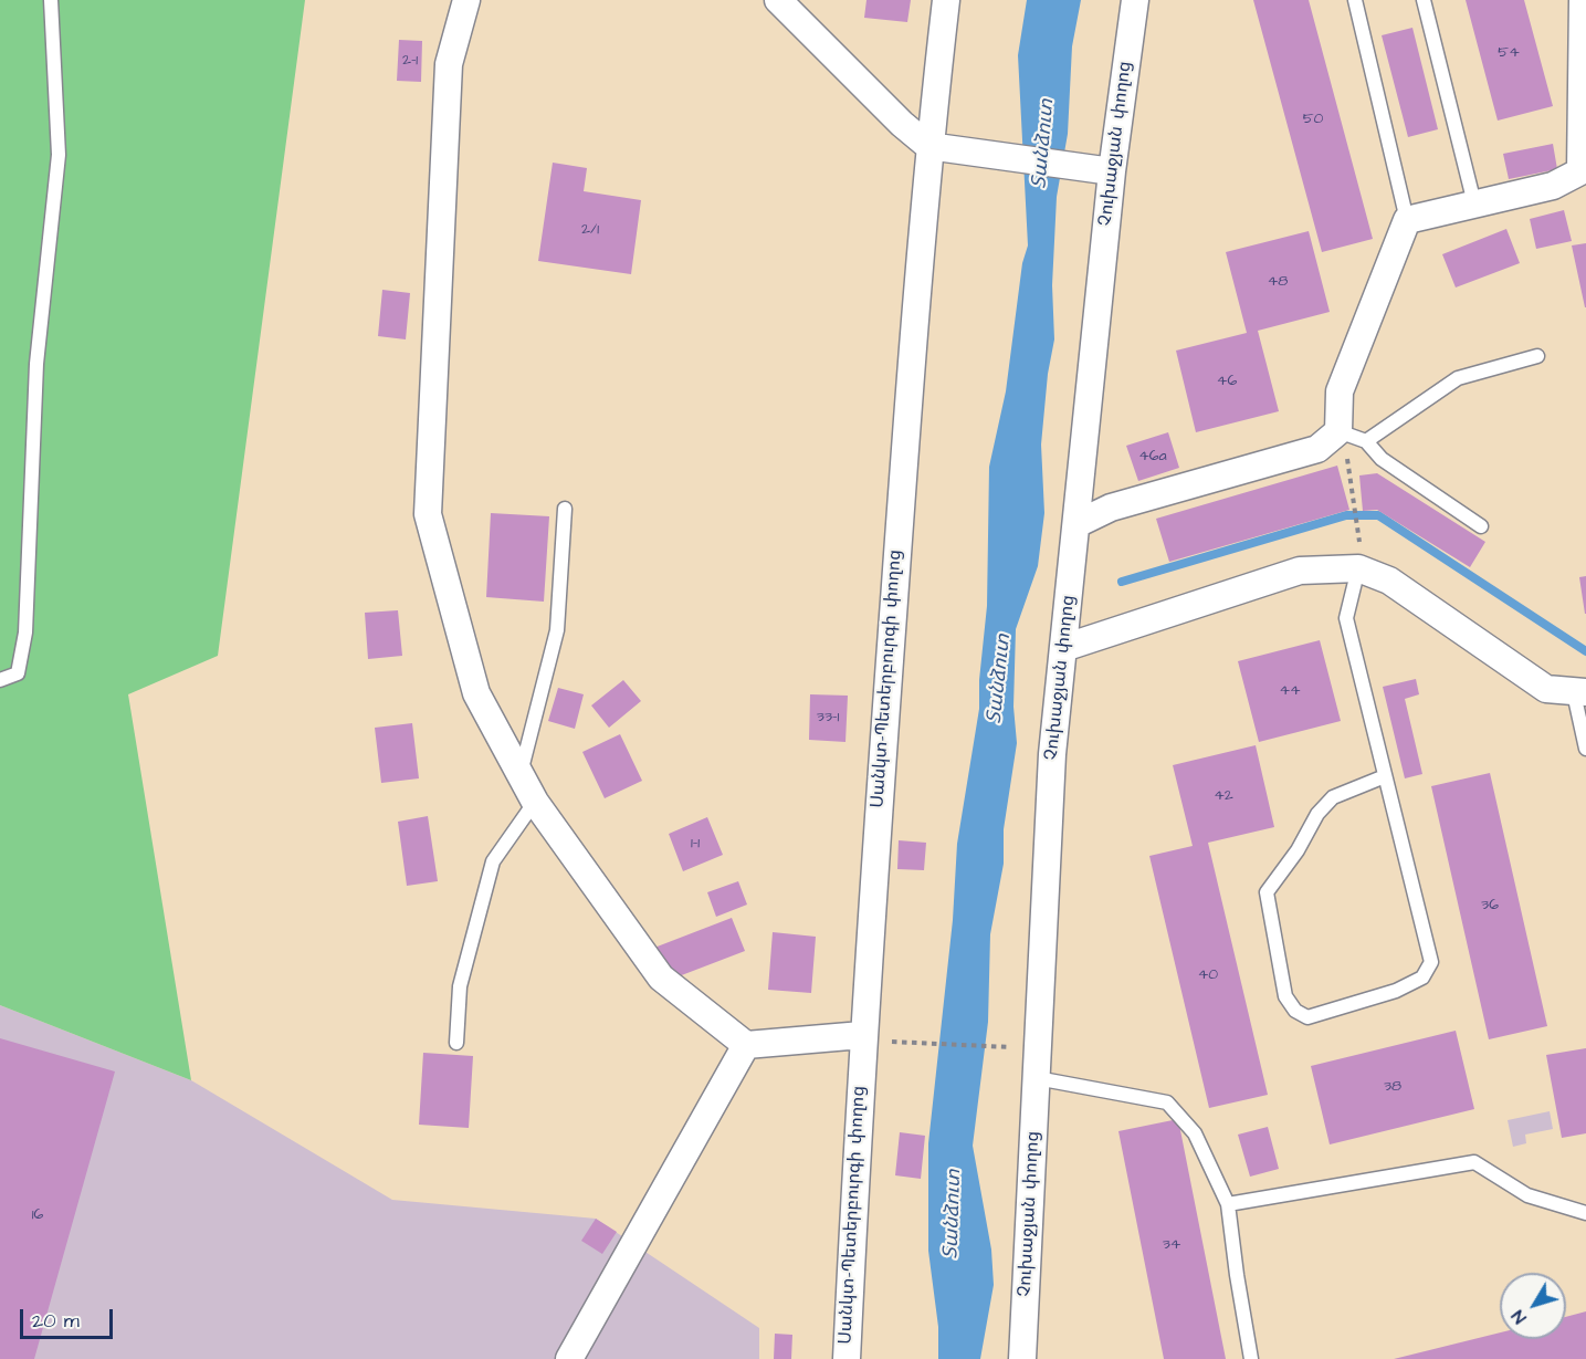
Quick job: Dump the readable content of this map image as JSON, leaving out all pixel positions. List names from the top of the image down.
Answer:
{
  "streets": {
    "street": ["Չուխաջյան փողոց", "Սանկտ-Պետերբուրգի փողոց"]
  },
  "water": ["Տանձուտ"],
  "house_numbers": [
    "54",
    "2-1",
    "50",
    "2/1",
    "48",
    "46",
    "46a",
    "44",
    "33-1",
    "42",
    "1-1",
    "36",
    "40",
    "38",
    "16",
    "34"
  ],
  "scale_bar": "20 m",
  "north": "bottom left"
}
